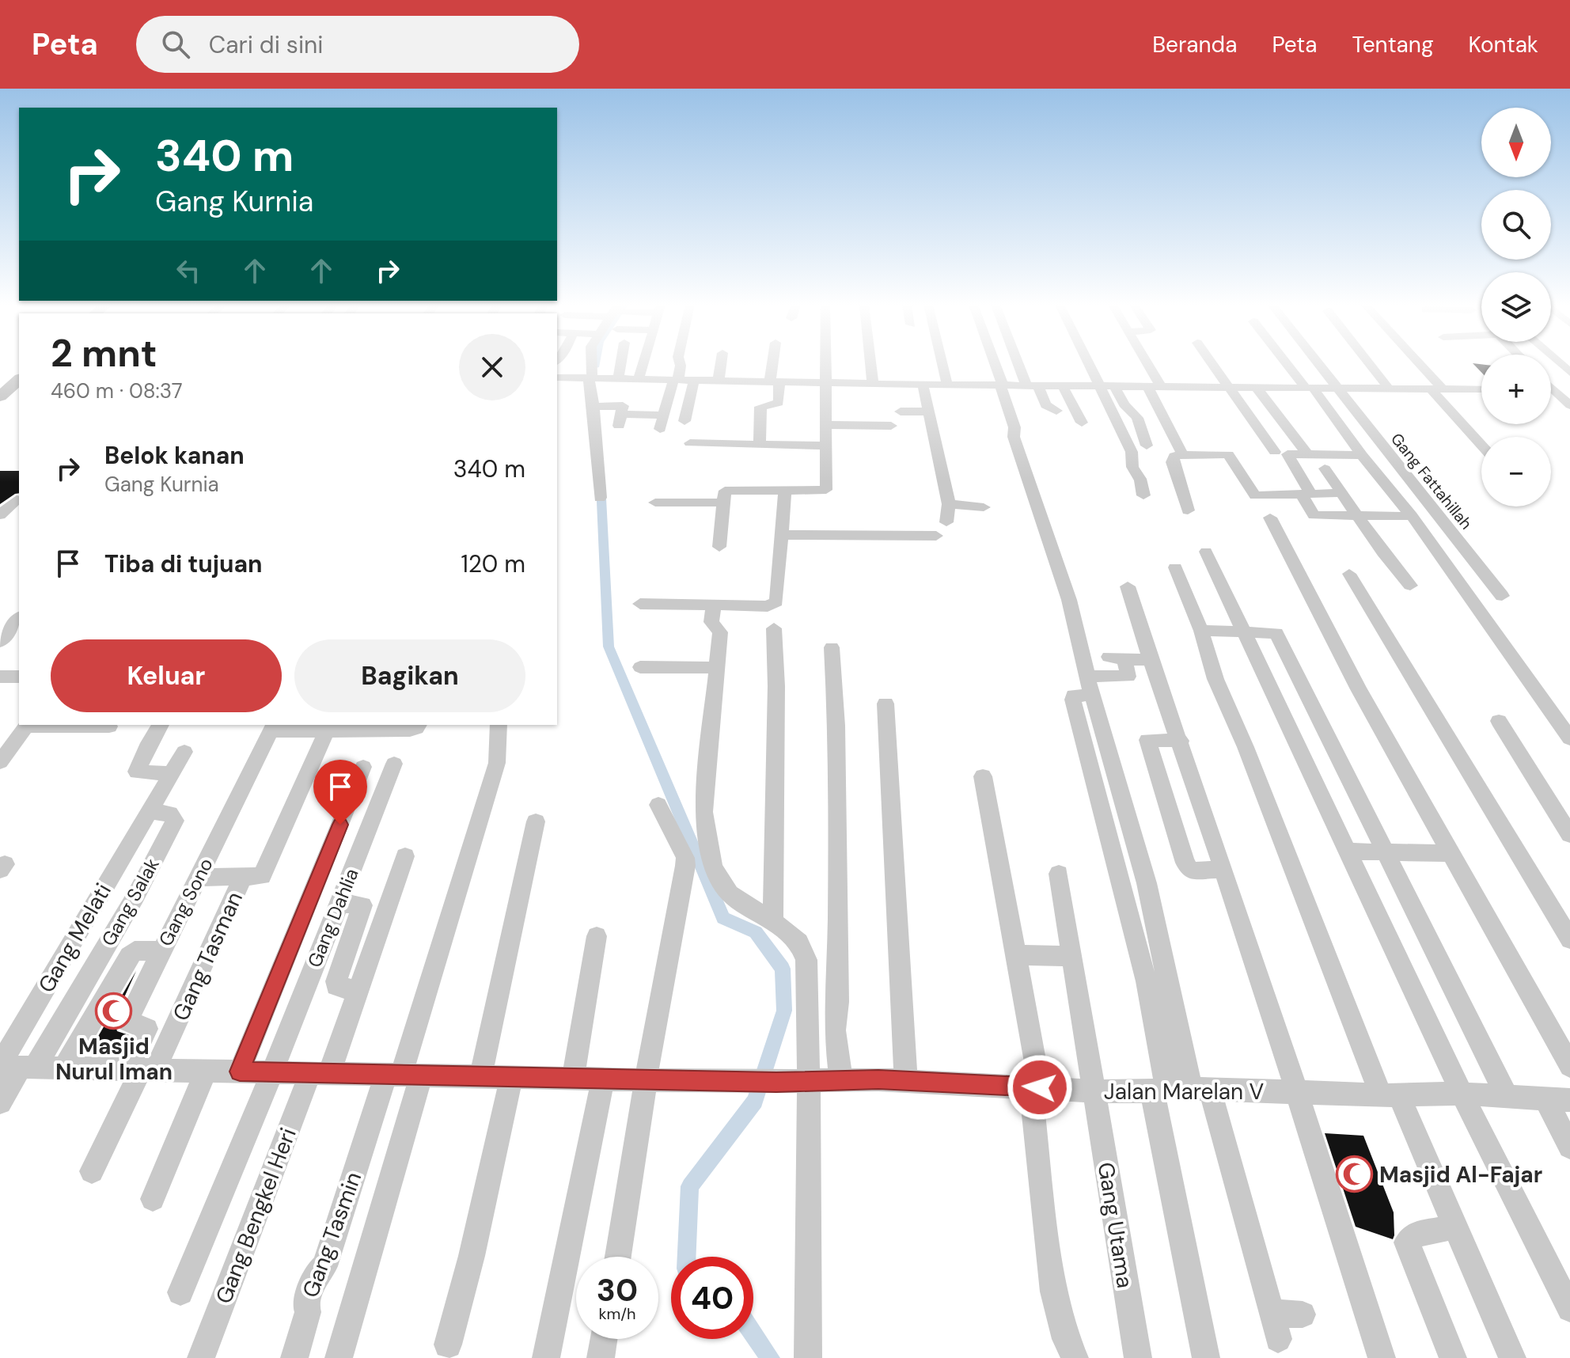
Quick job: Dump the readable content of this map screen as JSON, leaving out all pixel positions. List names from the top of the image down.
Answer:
{
  "streets": {
    "street": [
      "Gang Fattahillah",
      "Gang Salak",
      "Gang Sono",
      "Gang Dahlia",
      "Gang Melati",
      "Gang Tasman",
      "Jalan Marelan V",
      "Gang Bengkel Heri",
      "Gang Utama",
      "Gang Tasmin"
    ]
  },
  "crossings": [
    ["Gang Salak", "Gang Melati"],
    ["Gang Salak", "Jalan Marelan V"],
    ["Gang Sono", "Gang Tasman"],
    ["Gang Sono", "Jalan Marelan V"],
    ["Gang Dahlia", "Jalan Marelan V"],
    ["Gang Melati", "Jalan Marelan V"],
    ["Gang Tasman", "Jalan Marelan V"],
    ["Jalan Marelan V", "Gang Bengkel Heri"],
    ["Jalan Marelan V", "Gang Utama"],
    ["Jalan Marelan V", "Gang Tasmin"]
  ],
  "places": {
    "mosque": ["Masjid Nurul Iman", "Masjid Al-Fajar"]
  },
  "north": "bottom",
  "page": {
    "header": "Peta",
    "search": "Cari di sini",
    "nav": [
      "Beranda",
      "Peta",
      "Tentang",
      "Kontak"
    ],
    "map_buttons": ["+", "−"],
    "turn": ["340 m", "Gang Kurnia"],
    "heading": ["2 mnt", "460 m · 08:37"],
    "list": [
      {
        "name": "Belok kanan",
        "note": "Gang Kurnia",
        "value": "340 m"
      },
      {
        "name": "Tiba di tujuan",
        "value": "120 m"
      }
    ],
    "buttons": ["Keluar", "Bagikan"],
    "speed": "30 km/h",
    "limit": "40"
  }
}
